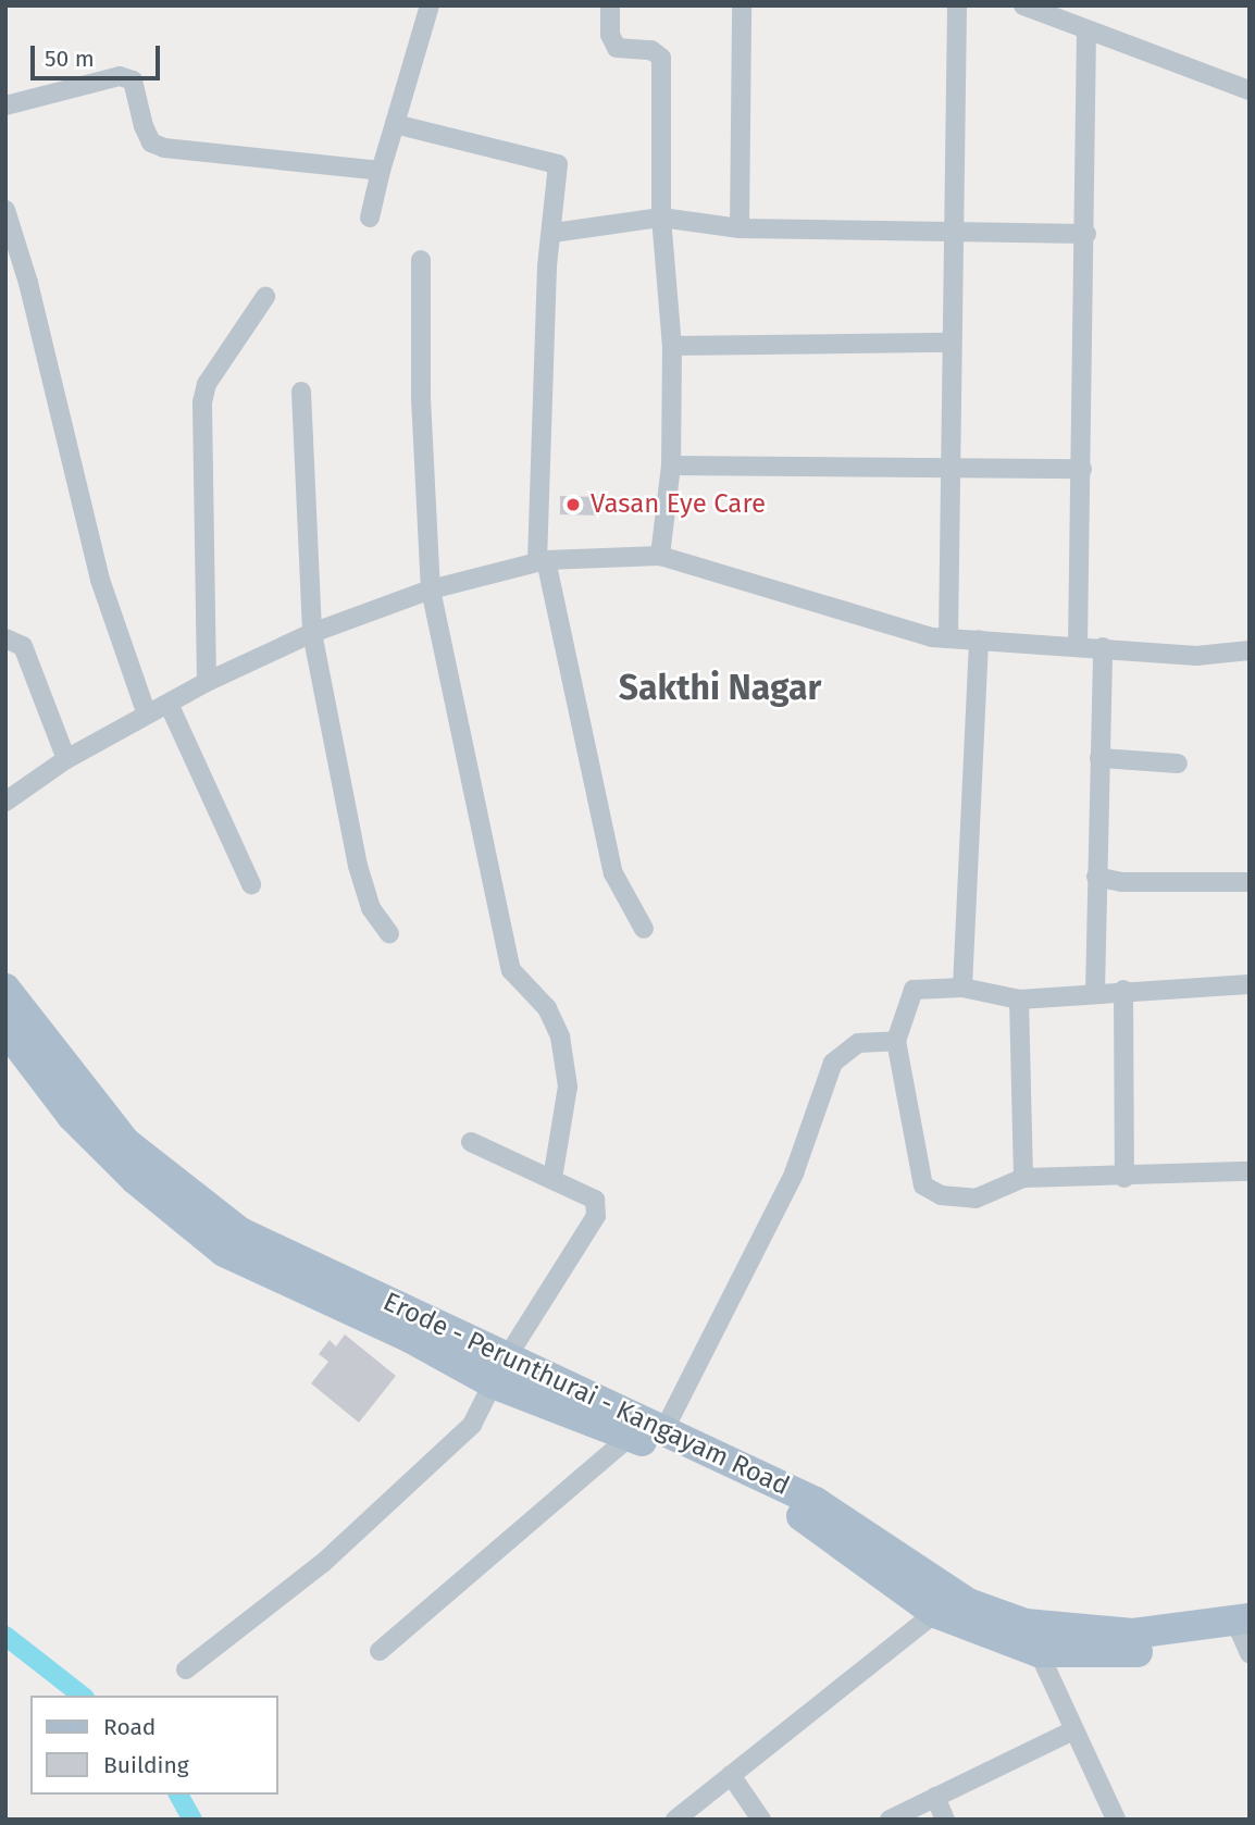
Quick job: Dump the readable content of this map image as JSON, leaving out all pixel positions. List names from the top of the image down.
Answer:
{
  "streets": {
    "main road": ["Erode - Perunthurai - Kangayam Road"]
  },
  "districts": ["Sakthi Nagar"],
  "places": ["Vasan Eye Care"],
  "legend": ["Road", "Building"],
  "scale_bar": "50 m"
}
